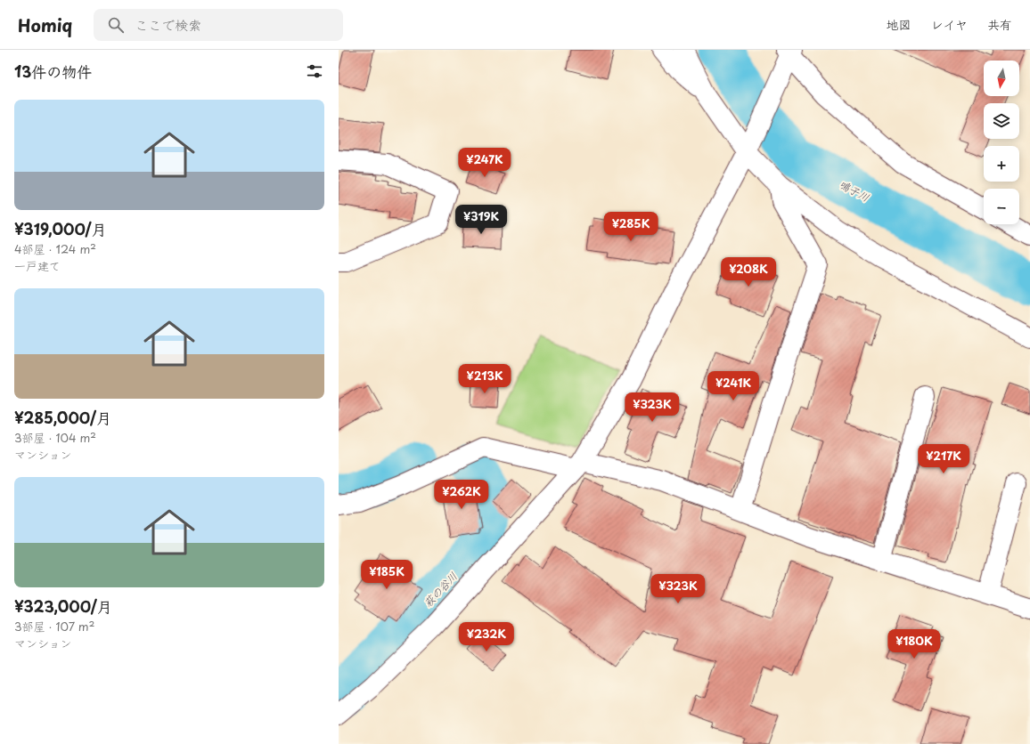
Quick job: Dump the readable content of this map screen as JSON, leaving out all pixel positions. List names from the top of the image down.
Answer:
{
  "water": ["鳴子川", "萩の谷川"],
  "north": "bottom",
  "page": {
    "header": "Homiq",
    "search": "ここで検索",
    "nav": ["地図", "レイヤ", "共有"],
    "heading": "13件の物件",
    "map_buttons": ["+", "−"],
    "list": [
      {
        "name": "¥319,000/月",
        "note": "4部屋 · 124 m² · 一戸建て"
      },
      {
        "name": "¥285,000/月",
        "note": "3部屋 · 104 m² · マンション"
      },
      {
        "name": "¥323,000/月",
        "note": "3部屋 · 107 m² · マンション"
      }
    ],
    "price": [
      "¥247K",
      "¥319K",
      "¥285K",
      "¥208K",
      "¥213K",
      "¥241K",
      "¥323K",
      "¥217K",
      "¥262K",
      "¥185K",
      "¥323K",
      "¥232K",
      "¥180K"
    ]
  }
}
